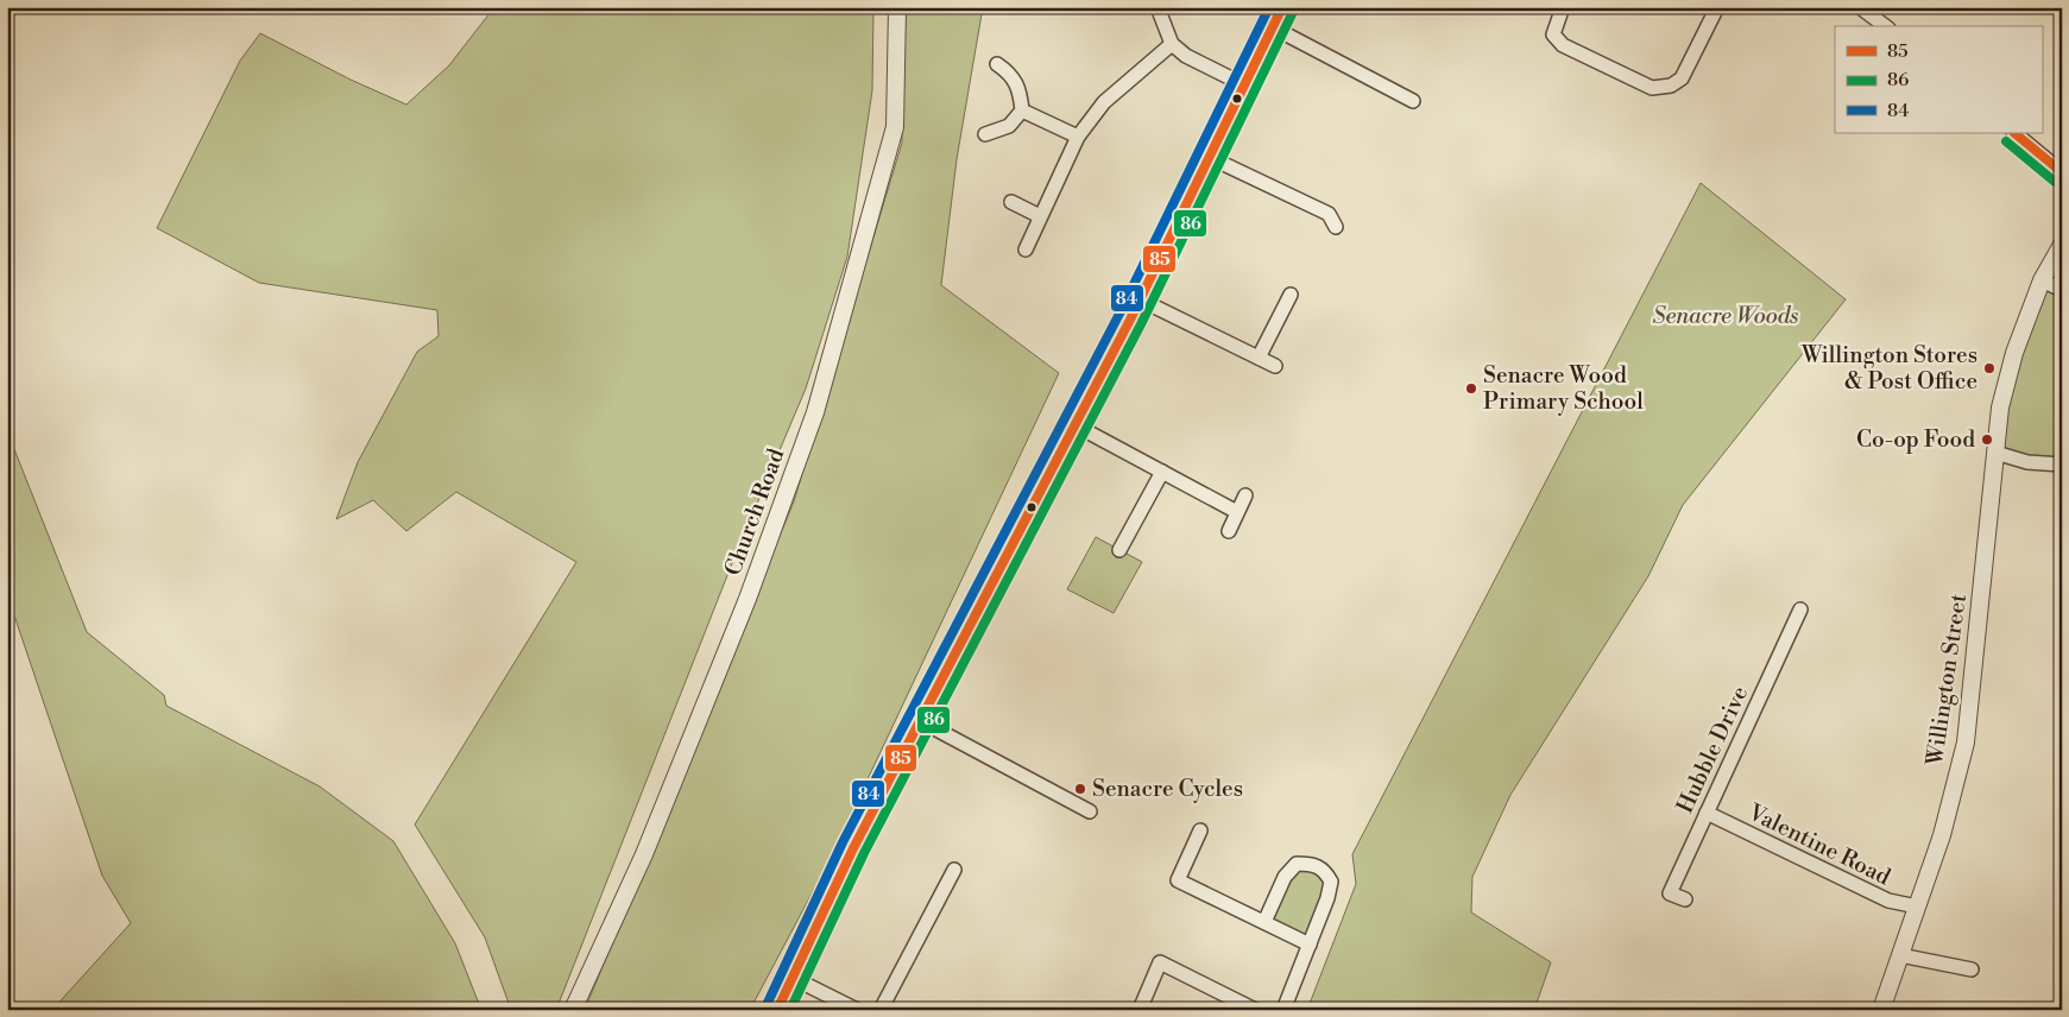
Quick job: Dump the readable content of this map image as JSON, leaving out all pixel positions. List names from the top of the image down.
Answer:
{
  "streets": {
    "street": [
      "Church Road",
      "Willington Street",
      "Hubble Drive",
      "Valentine Road"
    ]
  },
  "crossings": [
    ["Willington Street", "Valentine Road"],
    ["Hubble Drive", "Valentine Road"]
  ],
  "parks": ["Senacre Woods"],
  "places": [
    "Willington Stores & Post Office",
    "Senacre Wood Primary School",
    "Co-op Food",
    "Senacre Cycles"
  ],
  "lines": ["transit line 85", "transit line 84", "transit line 86"],
  "legend": ["85", "86", "84"]
}
